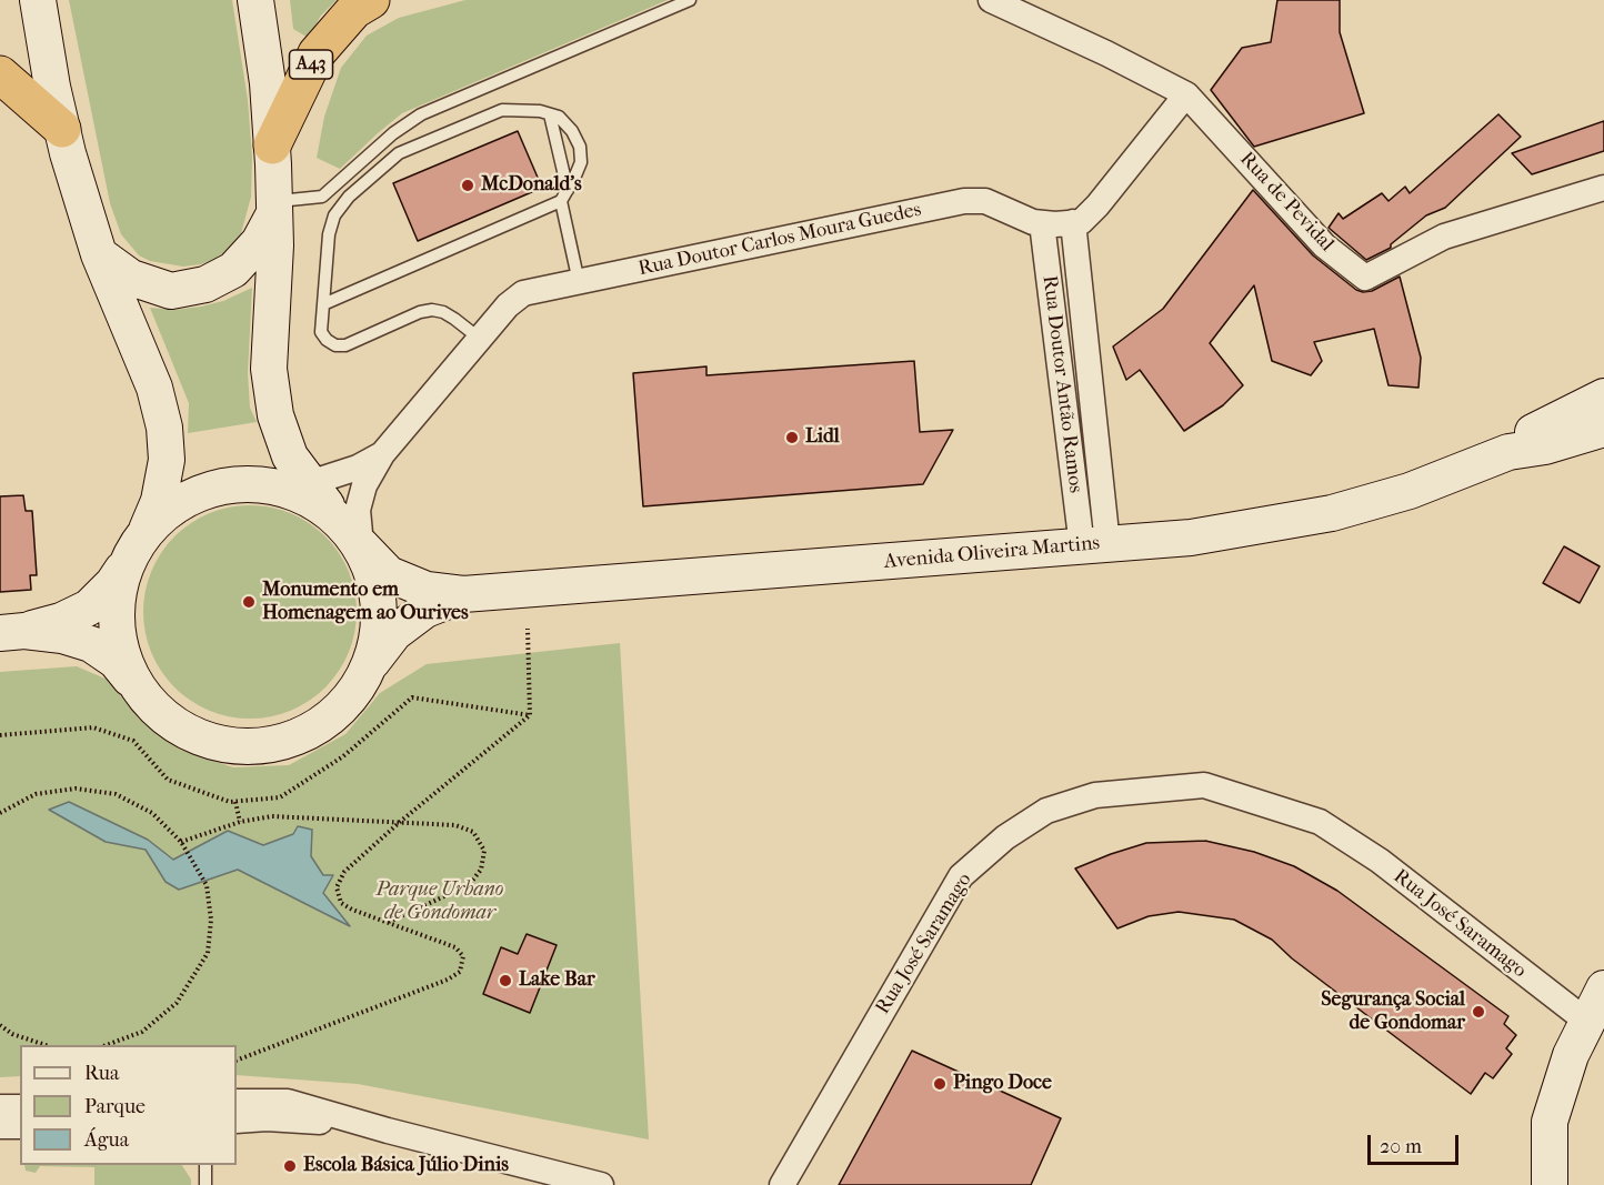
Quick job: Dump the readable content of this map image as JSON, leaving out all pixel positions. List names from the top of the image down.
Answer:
{
  "streets": {
    "highway": ["A43"],
    "main road": ["Avenida Oliveira Martins"],
    "street": [
      "Rua de Pevidal",
      "Rua Doutor Carlos Moura Guedes",
      "Rua Doutor Antão Ramos",
      "Rua José Saramago"
    ]
  },
  "crossings": [
    ["Rua Doutor Carlos Moura Guedes", "Rua Doutor Antão Ramos"],
    ["Rua Doutor Carlos Moura Guedes", "Avenida Oliveira Martins"],
    ["Rua Doutor Antão Ramos", "Avenida Oliveira Martins"]
  ],
  "parks": ["Parque Urbano de Gondomar"],
  "places": [
    "McDonald's",
    "Lidl",
    "Monumento em Homenagem ao Ourives",
    "Lake Bar",
    "Segurança Social de Gondomar",
    "Pingo Doce",
    "Escola Básica Júlio Dinis"
  ],
  "legend": ["Rua", "Parque", "Água"],
  "scale_bar": "20 m"
}
